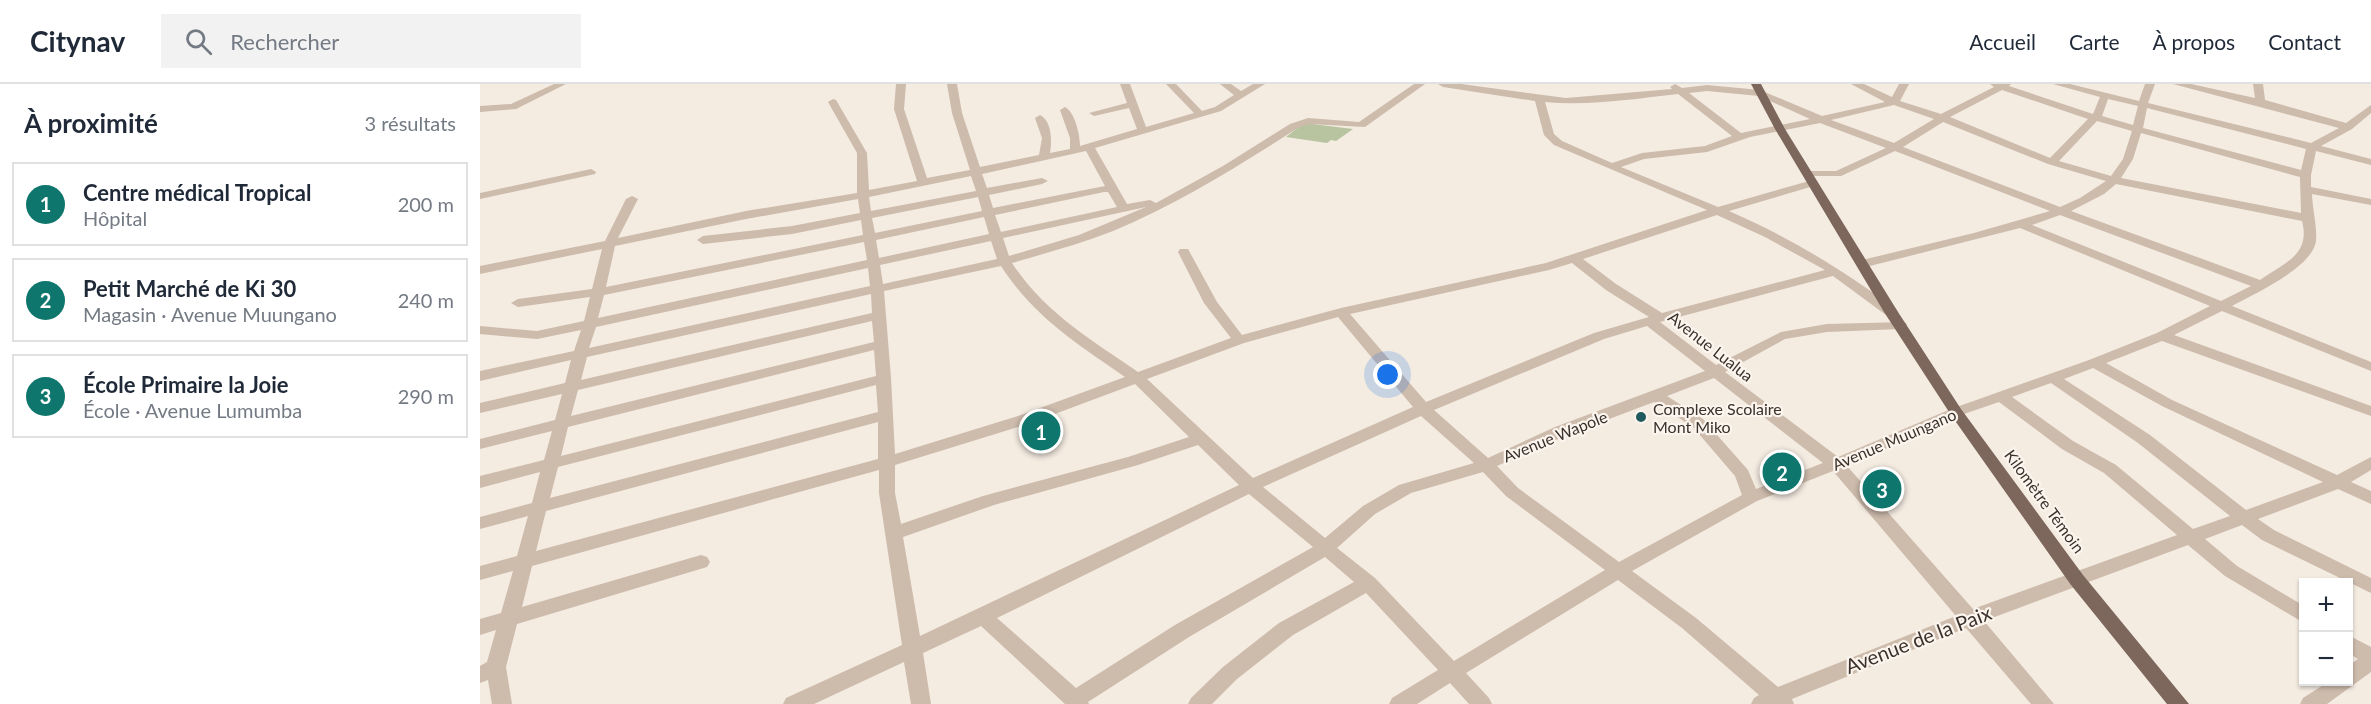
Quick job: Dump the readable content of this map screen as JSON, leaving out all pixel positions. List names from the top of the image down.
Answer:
{
  "streets": {
    "main road": ["Kilomètre Témoin"],
    "street": [
      "Avenue Lualua",
      "Avenue Wapole",
      "Avenue Muungano",
      "Avenue de la Paix"
    ]
  },
  "crossings": [
    ["Avenue Lualua", "Avenue Wapole"],
    ["Avenue Lualua", "Avenue Muungano"],
    ["Avenue Lualua", "Avenue de la Paix"],
    ["Avenue Wapole", "Kilomètre Témoin"],
    ["Avenue Muungano", "Kilomètre Témoin"],
    ["Kilomètre Témoin", "Avenue de la Paix"]
  ],
  "places": ["Complexe Scolaire Mont Miko"],
  "page": {
    "header": "Citynav",
    "search": "Rechercher",
    "nav": [
      "Accueil",
      "Carte",
      "À propos",
      "Contact"
    ],
    "heading": ["À proximité", "3 résultats"],
    "list": [
      {
        "mark": "1",
        "name": "Centre médical Tropical",
        "note": "Hôpital",
        "value": "200 m"
      },
      {
        "mark": "2",
        "name": "Petit Marché de Ki 30",
        "note": "Magasin · Avenue Muungano",
        "value": "240 m"
      },
      {
        "mark": "3",
        "name": "École Primaire la Joie",
        "note": "École · Avenue Lumumba",
        "value": "290 m"
      }
    ],
    "pins": ["1", "2", "3"],
    "map_buttons": ["+", "−"]
  }
}
